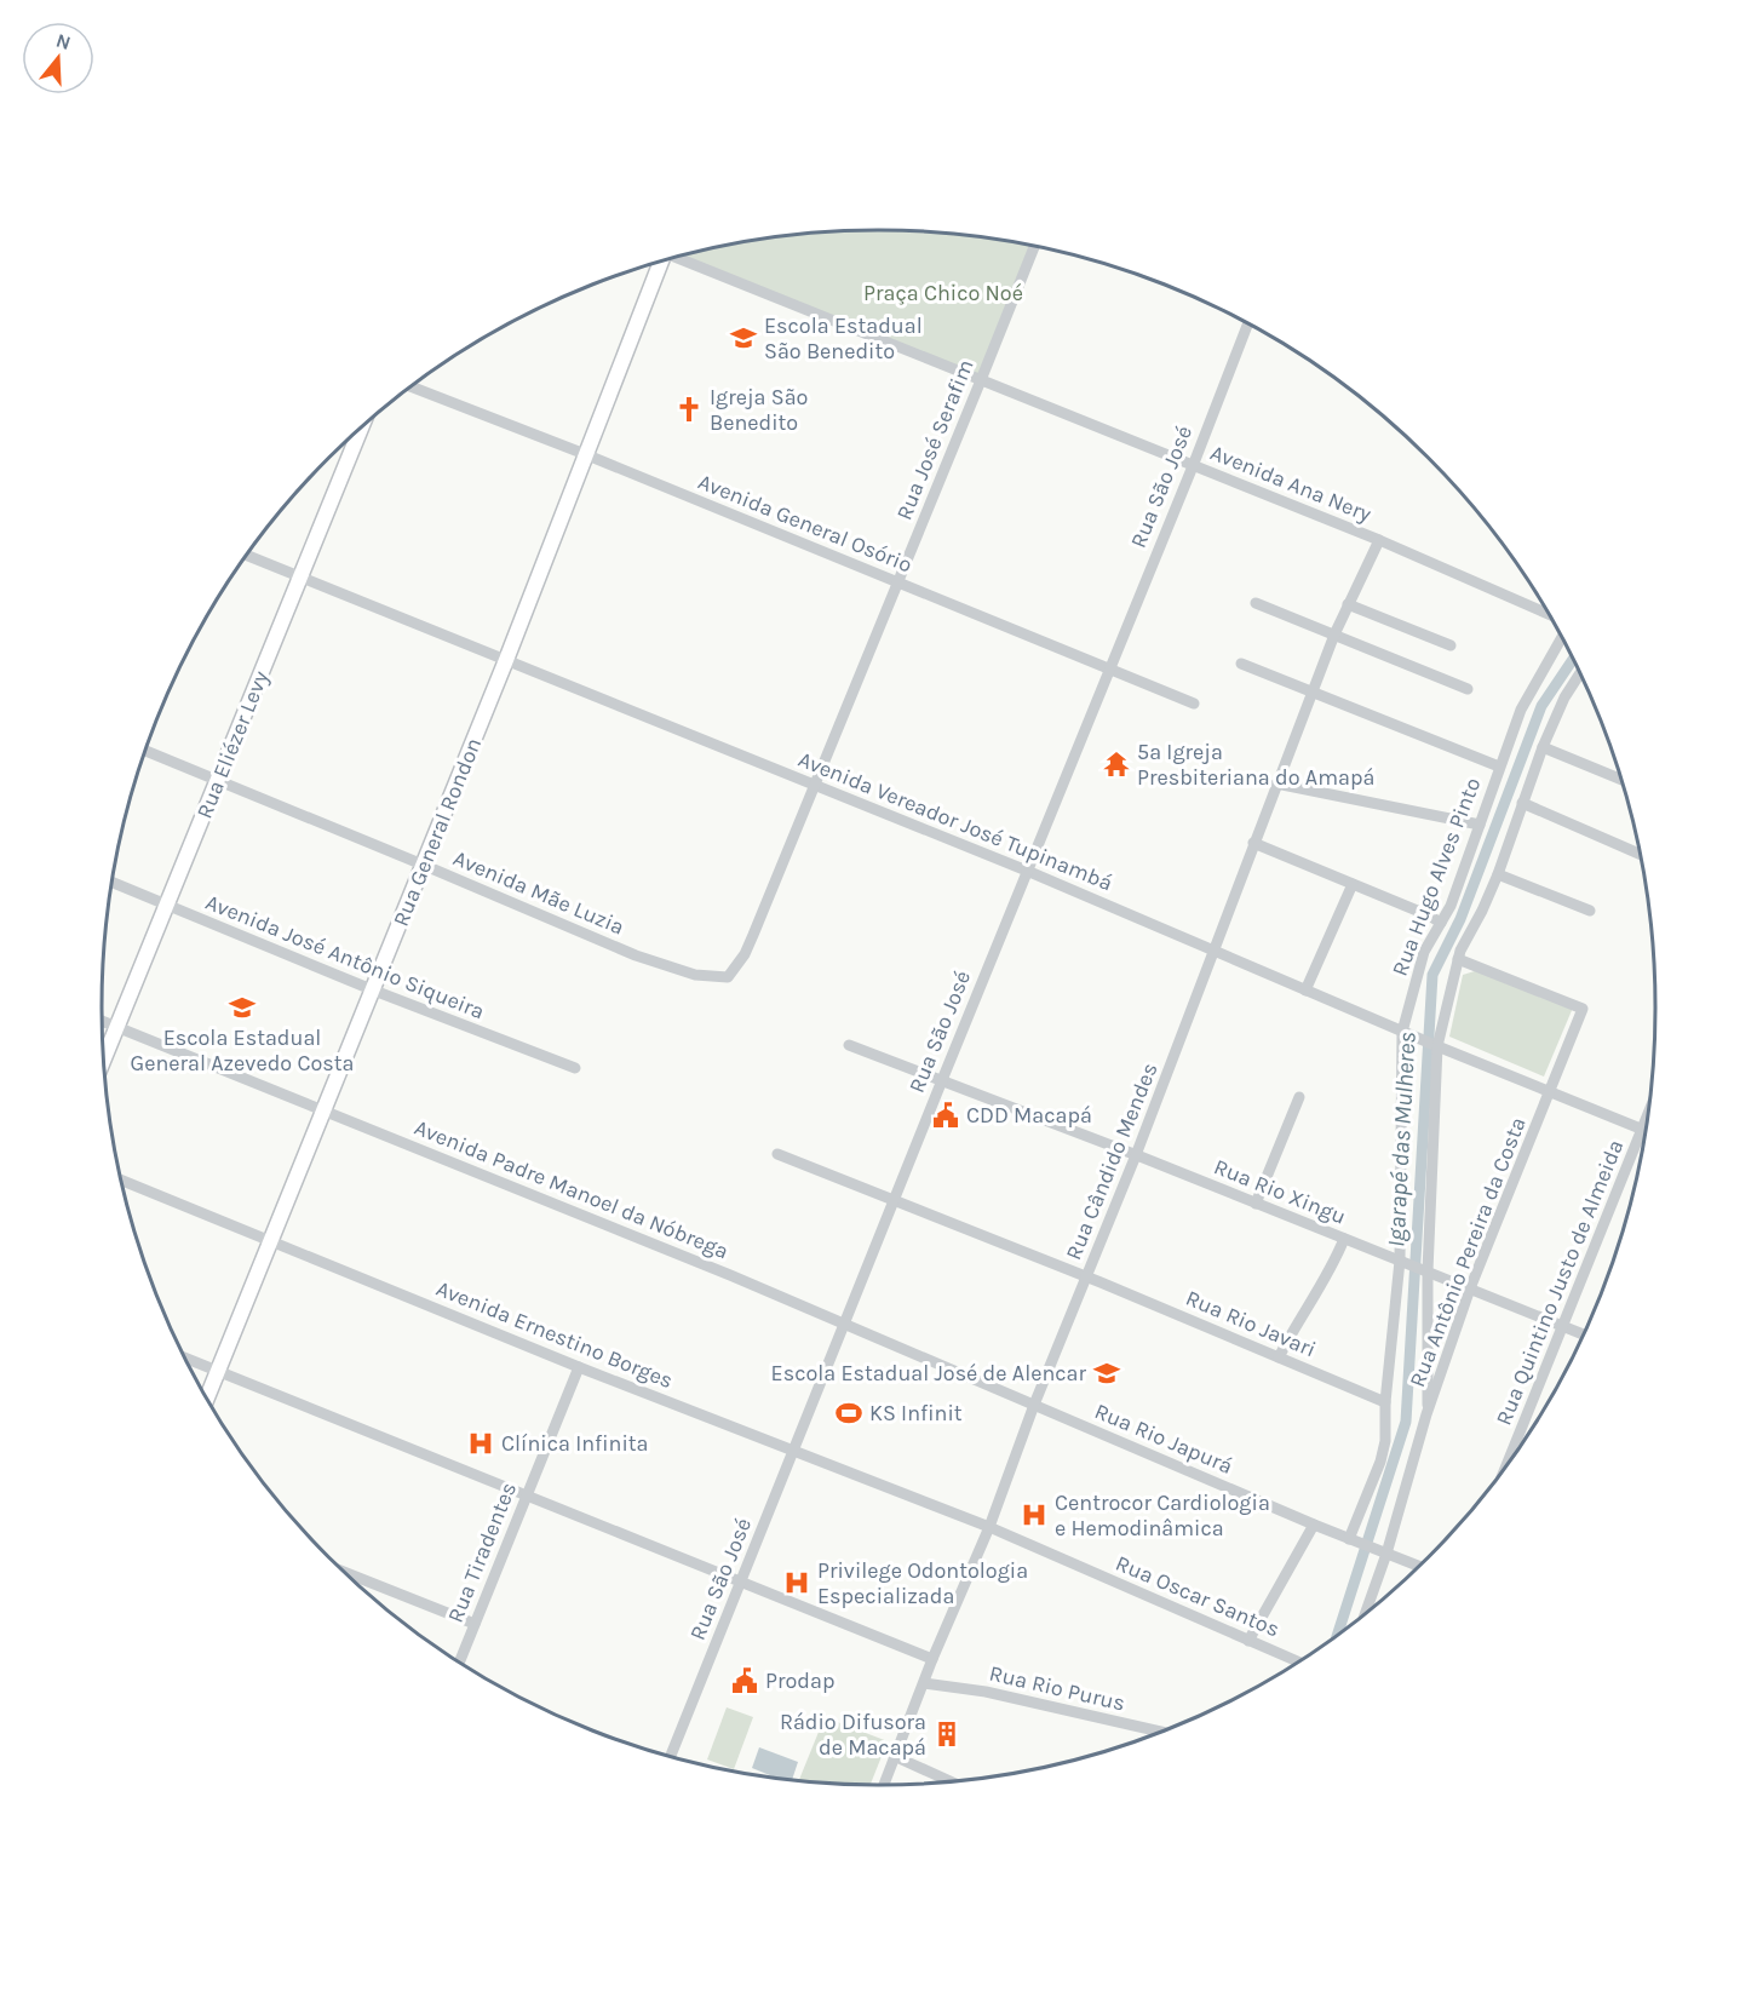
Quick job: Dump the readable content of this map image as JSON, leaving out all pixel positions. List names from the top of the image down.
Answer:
{
  "streets": {
    "main road": ["Rua Eliézer Levy", "Rua General Rondon"],
    "street": [
      "Rua José Serafim",
      "Avenida Ana Nery",
      "Rua São José",
      "Avenida General Osório",
      "Avenida Vereador José Tupinambá",
      "Rua Hugo Alves Pinto",
      "Avenida Mãe Luzia",
      "Avenida José Antônio Siqueira",
      "Rua Cândido Mendes",
      "Avenida Padre Manoel da Nóbrega",
      "Rua Rio Xingu",
      "Rua Antônio Pereira da Costa",
      "Rua Quintino Justo de Almeida",
      "Rua Rio Javari",
      "Avenida Ernestino Borges",
      "Rua Rio Japurá",
      "Rua Tiradentes",
      "Rua Oscar Santos",
      "Rua Rio Purus"
    ]
  },
  "crossings": [
    ["Rua José Serafim", "Avenida Ana Nery"],
    ["Rua José Serafim", "Avenida General Osório"],
    ["Rua José Serafim", "Avenida Vereador José Tupinambá"],
    ["Rua José Serafim", "Avenida Mãe Luzia"],
    ["Avenida Ana Nery", "Rua São José"],
    ["Avenida Ana Nery", "Rua Cândido Mendes"],
    ["Rua São José", "Avenida General Osório"],
    ["Rua São José", "Avenida Vereador José Tupinambá"],
    ["Rua São José", "Avenida Padre Manoel da Nóbrega"],
    ["Rua São José", "Avenida Ernestino Borges"],
    ["Avenida General Osório", "Rua General Rondon"],
    ["Rua Eliézer Levy", "Avenida Vereador José Tupinambá"],
    ["Rua Eliézer Levy", "Avenida Mãe Luzia"],
    ["Rua Eliézer Levy", "Avenida José Antônio Siqueira"],
    ["Rua Eliézer Levy", "Avenida Padre Manoel da Nóbrega"],
    ["Avenida Vereador José Tupinambá", "Rua General Rondon"],
    ["Avenida Vereador José Tupinambá", "Rua Hugo Alves Pinto"],
    ["Avenida Vereador José Tupinambá", "Rua Cândido Mendes"],
    ["Avenida Vereador José Tupinambá", "Rua Antônio Pereira da Costa"],
    ["Avenida Vereador José Tupinambá", "Rua Quintino Justo de Almeida"],
    ["Rua General Rondon", "Avenida Mãe Luzia"],
    ["Rua General Rondon", "Avenida José Antônio Siqueira"],
    ["Rua General Rondon", "Avenida Padre Manoel da Nóbrega"],
    ["Rua General Rondon", "Avenida Ernestino Borges"],
    ["Rua Hugo Alves Pinto", "Rua Rio Xingu"],
    ["Rua Hugo Alves Pinto", "Rua Rio Javari"],
    ["Rua Hugo Alves Pinto", "Rua Rio Japurá"],
    ["Rua Cândido Mendes", "Avenida Padre Manoel da Nóbrega"],
    ["Rua Cândido Mendes", "Rua Rio Xingu"],
    ["Rua Cândido Mendes", "Rua Rio Javari"],
    ["Rua Cândido Mendes", "Avenida Ernestino Borges"],
    ["Rua Cândido Mendes", "Rua Rio Japurá"],
    ["Rua Cândido Mendes", "Rua Oscar Santos"],
    ["Rua Cândido Mendes", "Rua Rio Purus"],
    ["Avenida Padre Manoel da Nóbrega", "Rua Rio Japurá"],
    ["Rua Antônio Pereira da Costa", "Rua Rio Japurá"],
    ["Avenida Ernestino Borges", "Rua Tiradentes"],
    ["Avenida Ernestino Borges", "Rua Oscar Santos"]
  ],
  "water": ["Igarapé das Mulheres"],
  "parks": ["Praça Chico Noé"],
  "places": {
    "school or university": ["Escola Estadual São Benedito", "Escola Estadual General Azevedo Costa", "Escola Estadual José de Alencar"],
    "church": ["Igreja São Benedito"],
    "temple": ["5a Igreja Presbiteriana do Amapá"],
    "public building": ["CDD Macapá", "Prodap"],
    "sports": ["KS Infinit"],
    "hospital": ["Clínica Infinita", "Centrocor Cardiologia e Hemodinâmica", "Privilege Odontologia Especializada"],
    "building": ["Rádio Difusora de Macapá"]
  },
  "north": "top"
}
